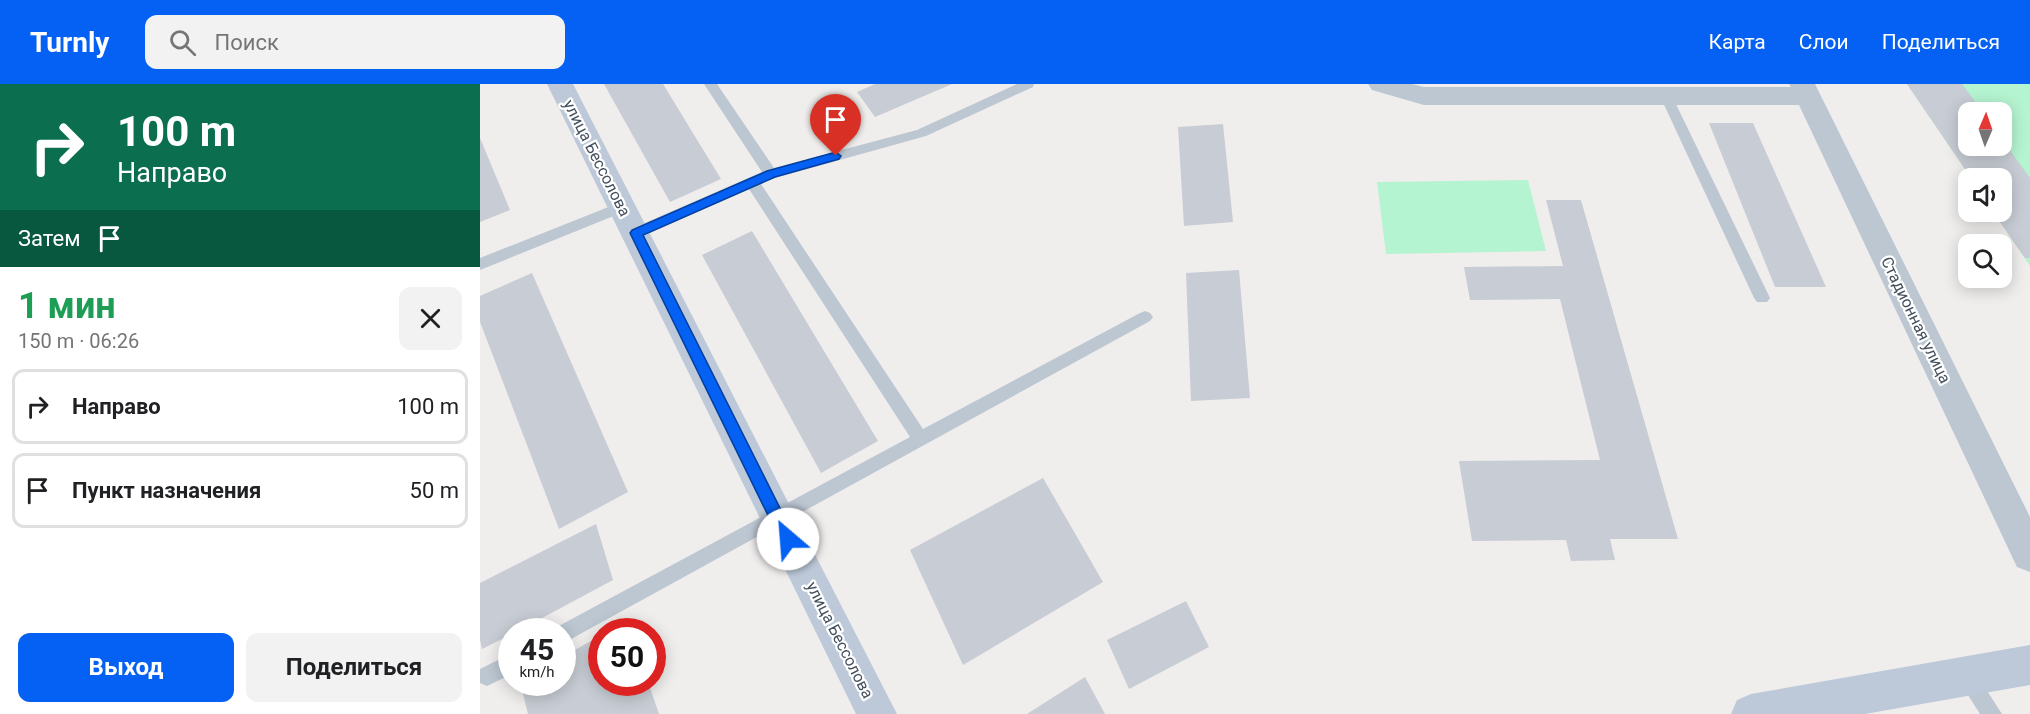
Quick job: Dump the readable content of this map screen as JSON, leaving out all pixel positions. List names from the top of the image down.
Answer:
{
  "streets": {
    "main road": ["улица Бессолова"],
    "street": ["Стадионная улица"]
  },
  "north": "top",
  "page": {
    "header": "Turnly",
    "search": "Поиск",
    "nav": ["Карта", "Слои", "Поделиться"],
    "turn": ["100 m", "Направо"],
    "then": "Затем",
    "heading": ["1 мин", "150 m · 06:26"],
    "list": [
      {
        "name": "Направо",
        "value": "100 m"
      },
      {
        "name": "Пункт назначения",
        "value": "50 m"
      }
    ],
    "speed": "45 km/h",
    "limit": "50",
    "buttons": ["Выход", "Поделиться"]
  }
}
